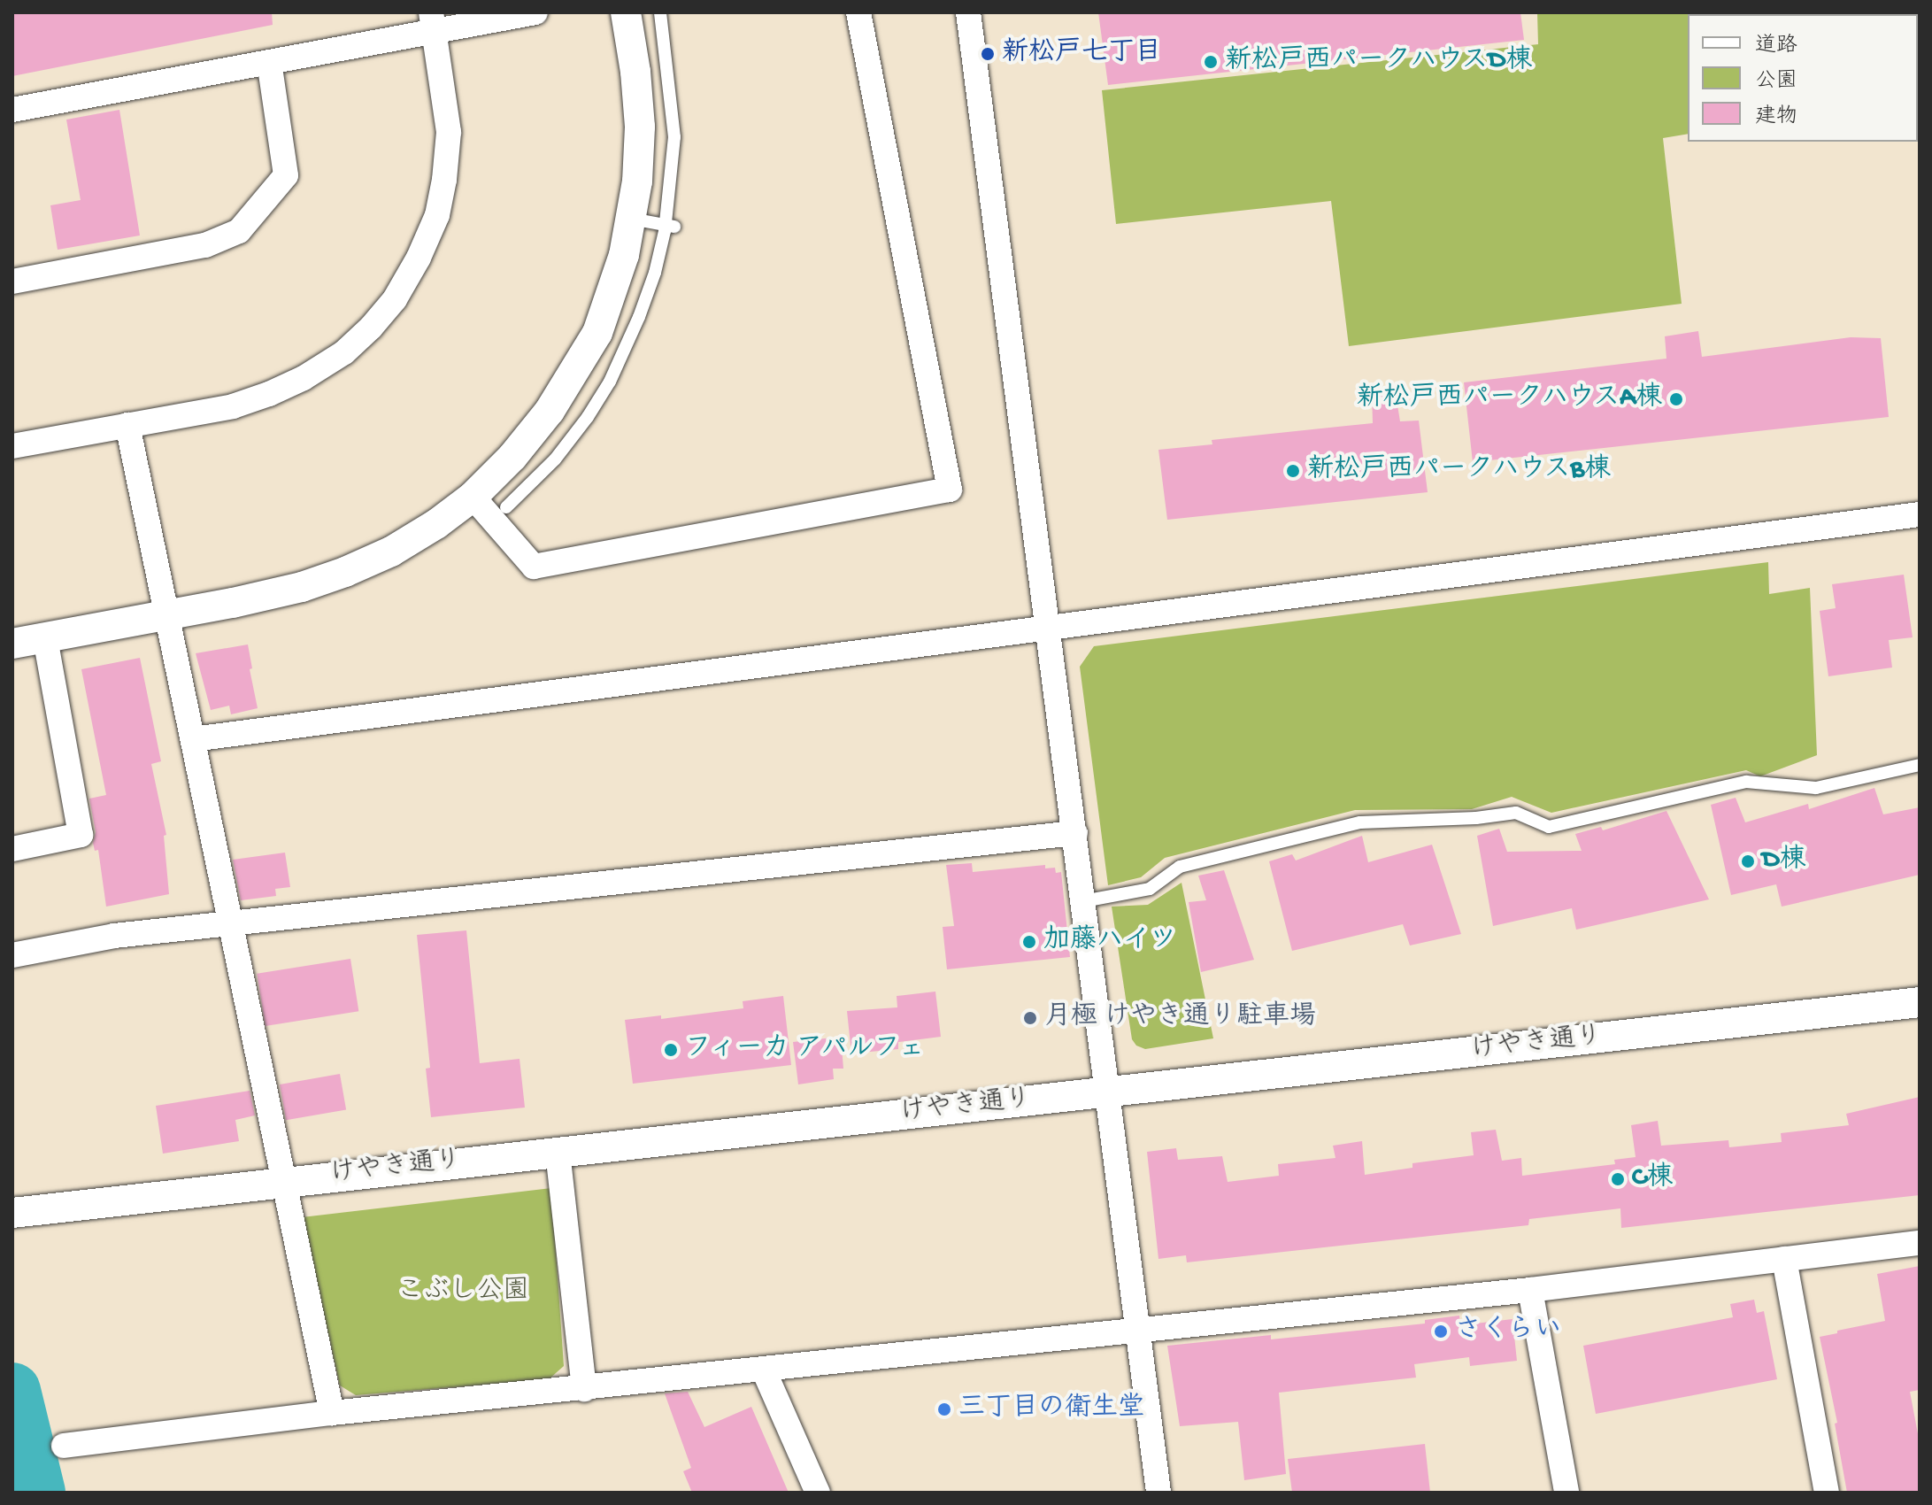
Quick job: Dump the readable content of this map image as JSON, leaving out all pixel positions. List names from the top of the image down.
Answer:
{
  "streets": {
    "street": ["けやき通り"]
  },
  "parks": ["こぶし公園"],
  "places": [
    "新松戸七丁目",
    "新松戸西パークハウスD棟",
    "新松戸西パークハウスA棟",
    "新松戸西パークハウスB棟",
    "D棟",
    "加藤ハイツ",
    "月極 けやき通り駐車場",
    "フィーカ アパルフェ",
    "C棟",
    "さくらい",
    "三丁目の衛生堂"
  ],
  "legend": ["道路", "公園", "建物"]
}
